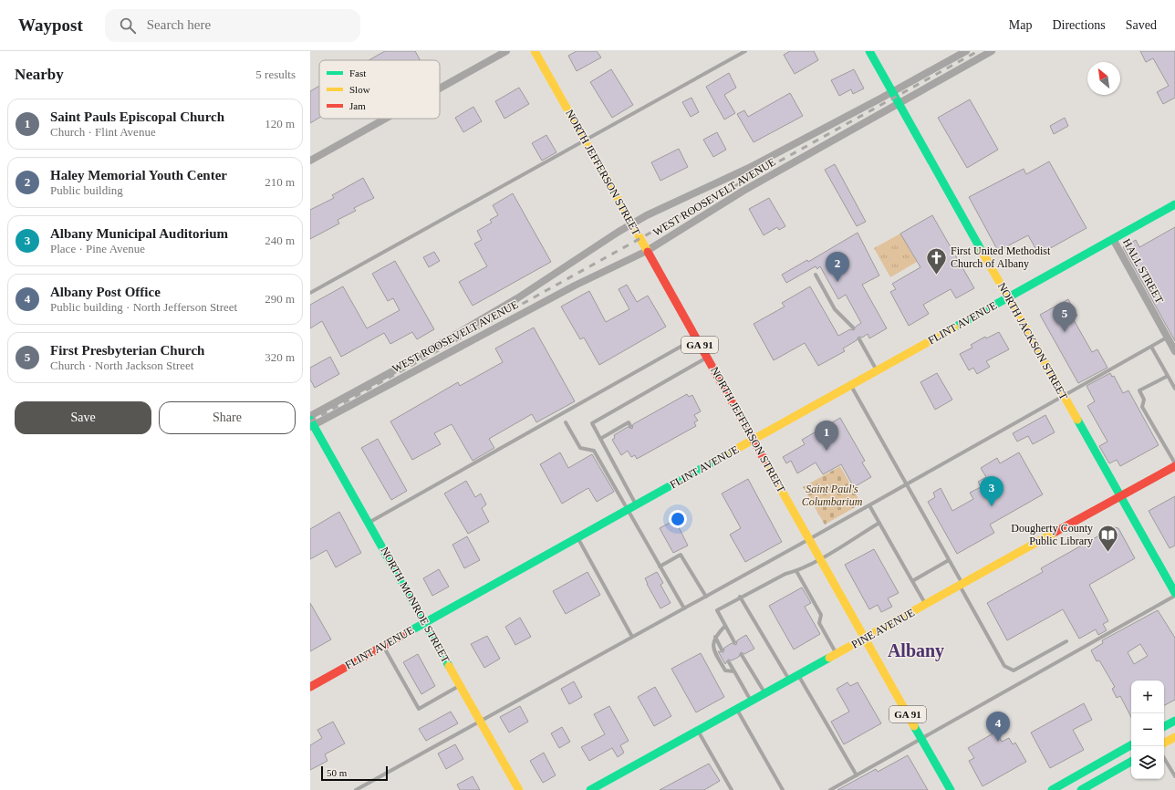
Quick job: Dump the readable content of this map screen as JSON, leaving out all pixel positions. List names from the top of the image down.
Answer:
{
  "streets": {
    "main road": [
      "NORTH JEFFERSON STREET",
      "FLINT AVENUE",
      "NORTH JACKSON STREET",
      "GA 91",
      "NORTH MONROE STREET",
      "PINE AVENUE"
    ],
    "street": ["WEST ROOSEVELT AVENUE", "HALL STREET"]
  },
  "crossings": [
    ["NORTH JEFFERSON STREET", "WEST ROOSEVELT AVENUE"],
    ["NORTH JEFFERSON STREET", "FLINT AVENUE"],
    ["NORTH JEFFERSON STREET", "PINE AVENUE"],
    ["WEST ROOSEVELT AVENUE", "NORTH JACKSON STREET"],
    ["WEST ROOSEVELT AVENUE", "NORTH MONROE STREET"],
    ["HALL STREET", "FLINT AVENUE"],
    ["FLINT AVENUE", "NORTH JACKSON STREET"],
    ["FLINT AVENUE", "NORTH MONROE STREET"],
    ["NORTH JACKSON STREET", "PINE AVENUE"]
  ],
  "districts": ["Albany"],
  "parks": ["Saint Paul's Columbarium"],
  "places": {
    "church": ["First United Methodist Church of Albany"],
    "library": ["Dougherty County Public Library"]
  },
  "legend": ["Fast", "Slow", "Jam"],
  "scale_bar": "50 m",
  "north": "top left",
  "page": {
    "header": "Waypost",
    "search": "Search here",
    "nav": ["Map", "Directions", "Saved"],
    "heading": ["Nearby", "5 results"],
    "list": [
      {
        "mark": "1",
        "name": "Saint Pauls Episcopal Church",
        "note": "Church · Flint Avenue",
        "value": "120 m"
      },
      {
        "mark": "2",
        "name": "Haley Memorial Youth Center",
        "note": "Public building",
        "value": "210 m"
      },
      {
        "mark": "3",
        "name": "Albany Municipal Auditorium",
        "note": "Place · Pine Avenue",
        "value": "240 m"
      },
      {
        "mark": "4",
        "name": "Albany Post Office",
        "note": "Public building · North Jefferson Street",
        "value": "290 m"
      },
      {
        "mark": "5",
        "name": "First Presbyterian Church",
        "note": "Church · North Jackson Street",
        "value": "320 m"
      }
    ],
    "pins": [
      "2",
      "5",
      "1",
      "3",
      "4"
    ],
    "buttons": ["Save", "Share"],
    "map_buttons": ["+", "−"],
    "scale": "50 m"
  }
}
